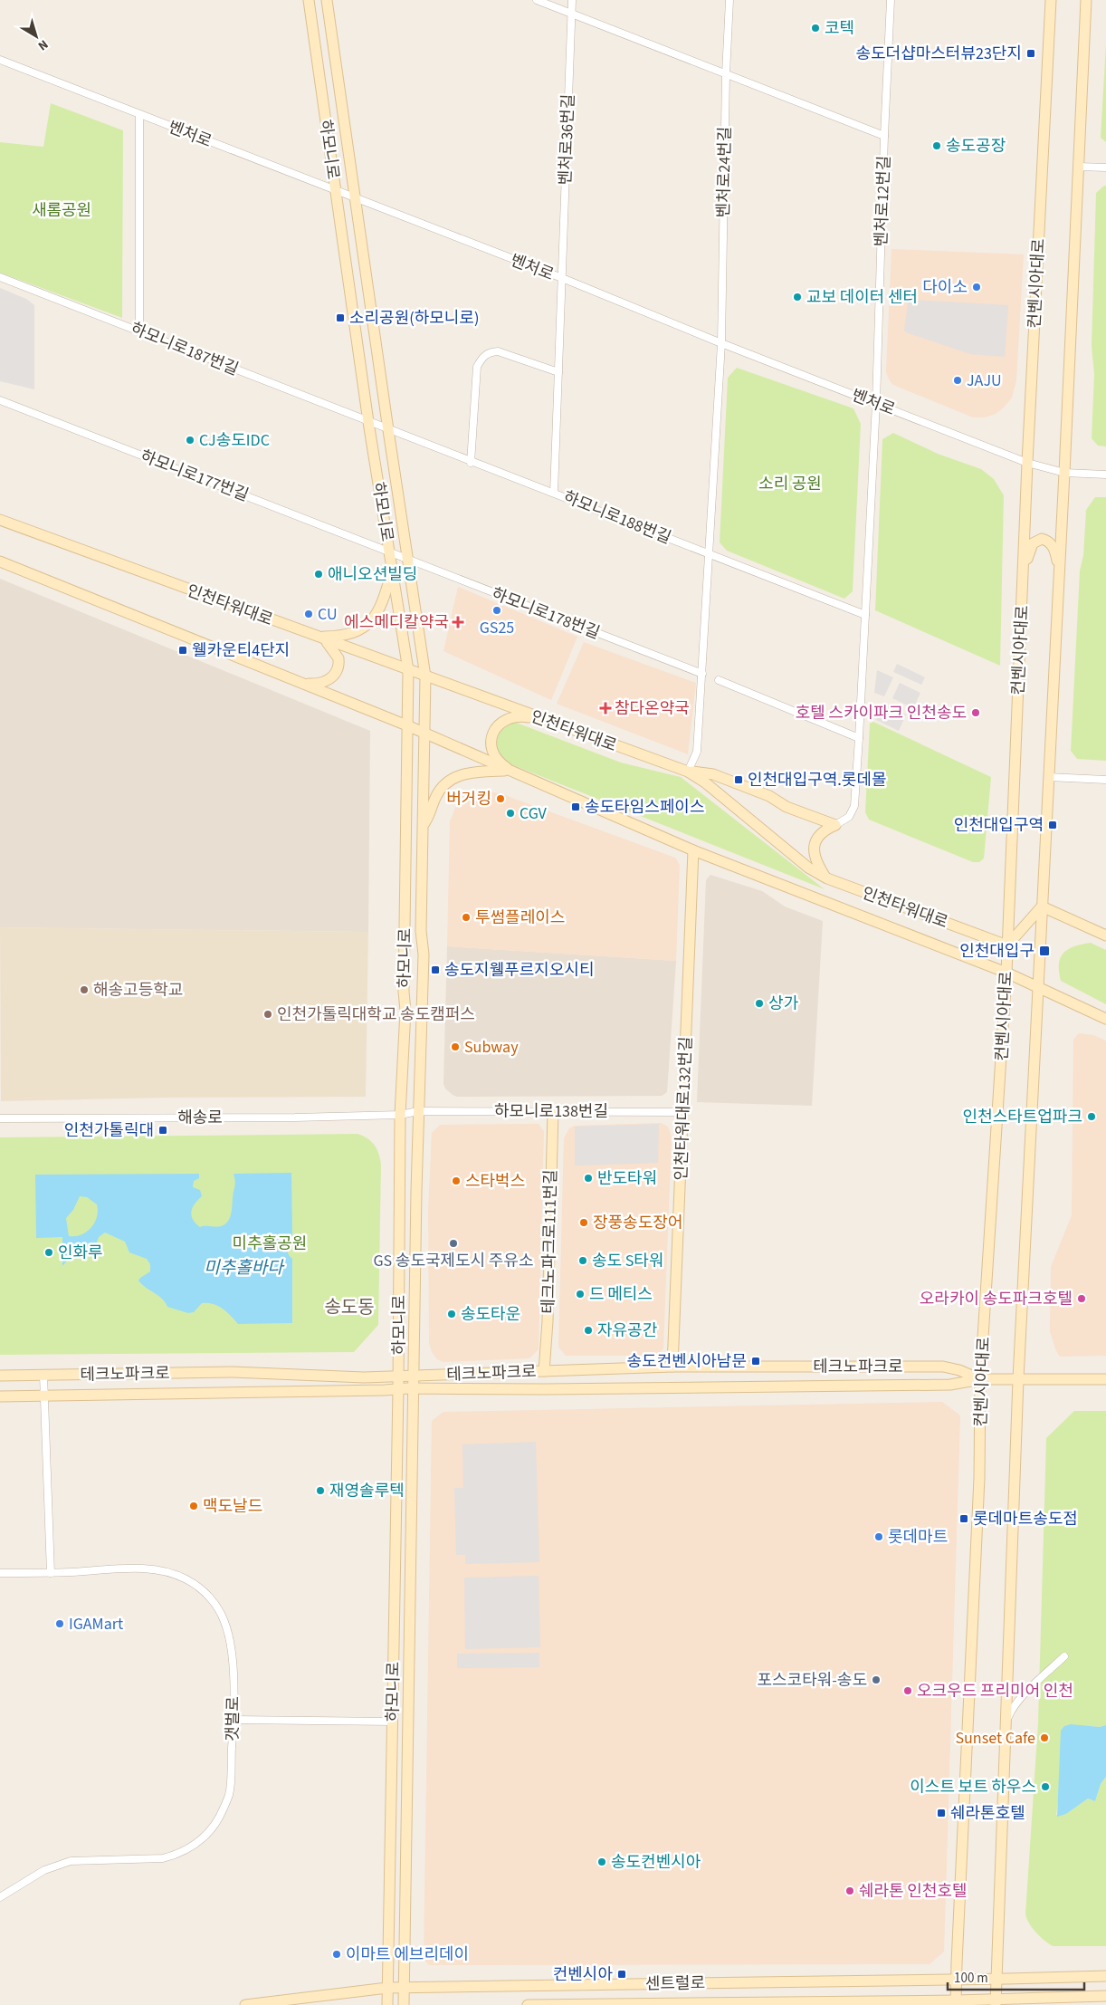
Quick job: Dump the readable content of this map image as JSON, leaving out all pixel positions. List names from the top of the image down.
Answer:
{
  "streets": {
    "main road": [
      "하모니로",
      "컨벤시아대로",
      "인천타워대로",
      "인천타워대로132번길",
      "테크노파크로111번길",
      "테크노파크로",
      "센트럴로"
    ],
    "street": [
      "벤처로",
      "벤처로36번길",
      "벤처로24번길",
      "벤처로12번길",
      "하모니로187번길",
      "하모니로177번길",
      "하모니로188번길",
      "하모니로178번길",
      "하모니로138번길",
      "해송로",
      "갯벌로"
    ]
  },
  "crossings": [
    ["벤처로", "벤처로36번길"],
    ["벤처로", "하모니로"],
    ["벤처로", "벤처로24번길"],
    ["벤처로", "벤처로12번길"],
    ["벤처로", "컨벤시아대로"],
    ["벤처로36번길", "하모니로188번길"],
    ["하모니로", "하모니로187번길"],
    ["하모니로", "하모니로177번길"],
    ["하모니로", "하모니로188번길"],
    ["하모니로", "인천타워대로"],
    ["하모니로", "하모니로178번길"],
    ["하모니로", "하모니로138번길"],
    ["하모니로", "해송로"],
    ["하모니로", "테크노파크로"],
    ["하모니로", "센트럴로"],
    ["벤처로24번길", "하모니로188번길"],
    ["벤처로24번길", "인천타워대로"],
    ["벤처로24번길", "하모니로178번길"],
    ["벤처로12번길", "하모니로188번길"],
    ["컨벤시아대로", "인천타워대로"],
    ["컨벤시아대로", "테크노파크로"],
    ["컨벤시아대로", "센트럴로"],
    ["하모니로187번길", "하모니로188번길"],
    ["하모니로177번길", "하모니로178번길"],
    ["인천타워대로", "인천타워대로132번길"],
    ["인천타워대로132번길", "하모니로138번길"],
    ["인천타워대로132번길", "테크노파크로"],
    ["하모니로138번길", "해송로"],
    ["하모니로138번길", "테크노파크로111번길"],
    ["테크노파크로111번길", "테크노파크로"]
  ],
  "districts": ["송도동"],
  "water": ["미추홀바다"],
  "parks": ["새롬공원", "소리 공원", "미추홀공원"],
  "places": {
    "other": [
      "코텍",
      "송도공장",
      "다이소",
      "교보 데이터 센터",
      "JAJU",
      "CJ송도IDC",
      "애니오션빌딩",
      "GS25",
      "CU",
      "호텔 스카이파크 인천송도",
      "버거킹",
      "CGV",
      "투썸플레이스",
      "해송고등학교",
      "상가",
      "인천가톨릭대학교 송도캠퍼스",
      "Subway",
      "인천스타트업파크",
      "반도타워",
      "스타벅스",
      "장풍송도장어",
      "GS 송도국제도시 주유소",
      "인화루",
      "송도 S타워",
      "드 메티스",
      "오라카이 송도파크호텔",
      "송도타운",
      "자유공간",
      "재영솔루텍",
      "맥도날드",
      "롯데마트",
      "IGAMart",
      "포스코타워-송도",
      "오크우드 프리미어 인천",
      "Sunset Cafe",
      "이스트 보트 하우스",
      "송도컨벤시아",
      "쉐라톤 인천호텔",
      "이마트 에브리데이"
    ],
    "transit": [
      "송도더샵마스터뷰23단지",
      "소리공원(하모니로)",
      "웰카운티4단지",
      "인천대입구역.롯데몰",
      "송도타임스페이스",
      "인천대입구역",
      "인천대입구",
      "송도지웰푸르지오시티",
      "인천가톨릭대",
      "송도컨벤시아남문",
      "롯데마트송도점",
      "쉐라톤호텔",
      "컨벤시아"
    ],
    "health": ["에스메디칼약국", "참다온약국"]
  },
  "scale_bar": "100 m",
  "north": "bottom right"
}
